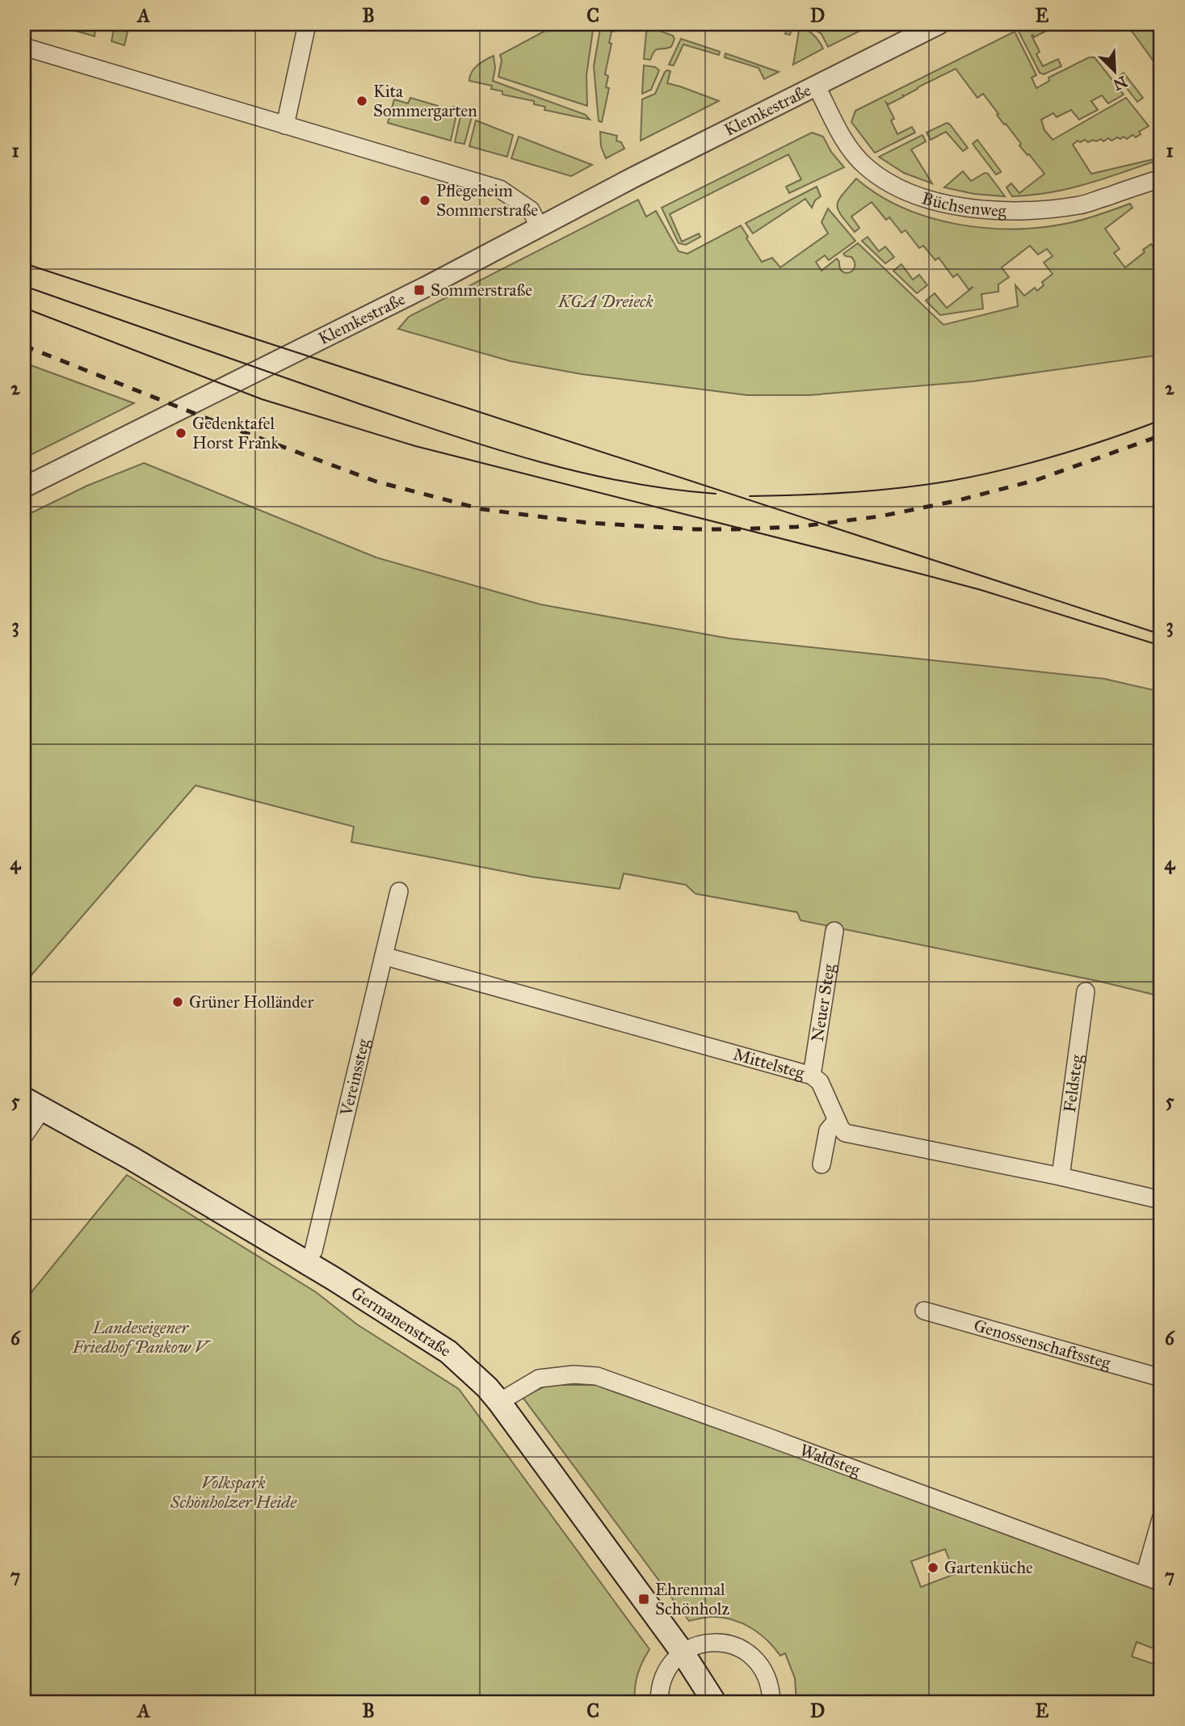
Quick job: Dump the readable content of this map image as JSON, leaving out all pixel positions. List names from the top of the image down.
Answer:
{
  "streets": {
    "main road": ["Germanenstraße"],
    "street": [
      "Klemkestraße",
      "Büchsenweg",
      "Neuer Steg",
      "Mittelsteg",
      "Vereinssteg",
      "Feldsteg",
      "Genossenschaftssteg",
      "Waldsteg"
    ]
  },
  "crossings": [
    ["Klemkestraße", "Büchsenweg"],
    ["Neuer Steg", "Mittelsteg"],
    ["Mittelsteg", "Vereinssteg"],
    ["Mittelsteg", "Feldsteg"],
    ["Vereinssteg", "Germanenstraße"],
    ["Germanenstraße", "Waldsteg"]
  ],
  "parks": ["KGA Dreieck", "Landeseigener Friedhof Pankow V", "Volkspark Schönholzer Heide"],
  "places": {
    "other": [
      "Kita Sommergarten",
      "Pflegeheim Sommerstraße",
      "Gedenktafel Horst Frank",
      "Grüner Holländer",
      "Gartenküche"
    ],
    "transit": ["Sommerstraße", "Ehrenmal Schönholz"]
  },
  "north": "bottom right",
  "grid": {
    "columns": [
      "A",
      "B",
      "C",
      "D",
      "E"
    ],
    "rows": [
      "1",
      "2",
      "3",
      "4",
      "5",
      "6",
      "7"
    ]
  }
}
